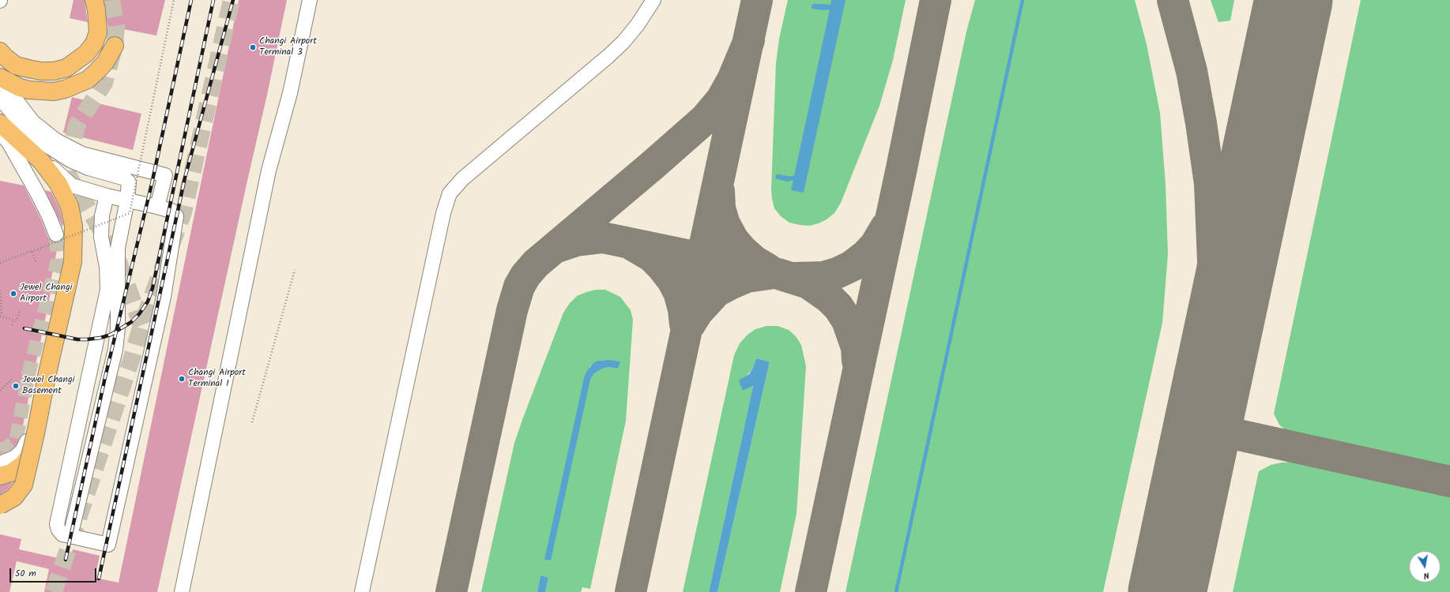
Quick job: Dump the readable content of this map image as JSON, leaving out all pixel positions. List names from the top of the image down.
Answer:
{
  "places": [
    "Changi Airport Terminal 3",
    "Jewel Changi Airport",
    "Changi Airport Terminal 1",
    "Jewel Changi Basement"
  ],
  "scale_bar": "50 m",
  "north": "bottom"
}
